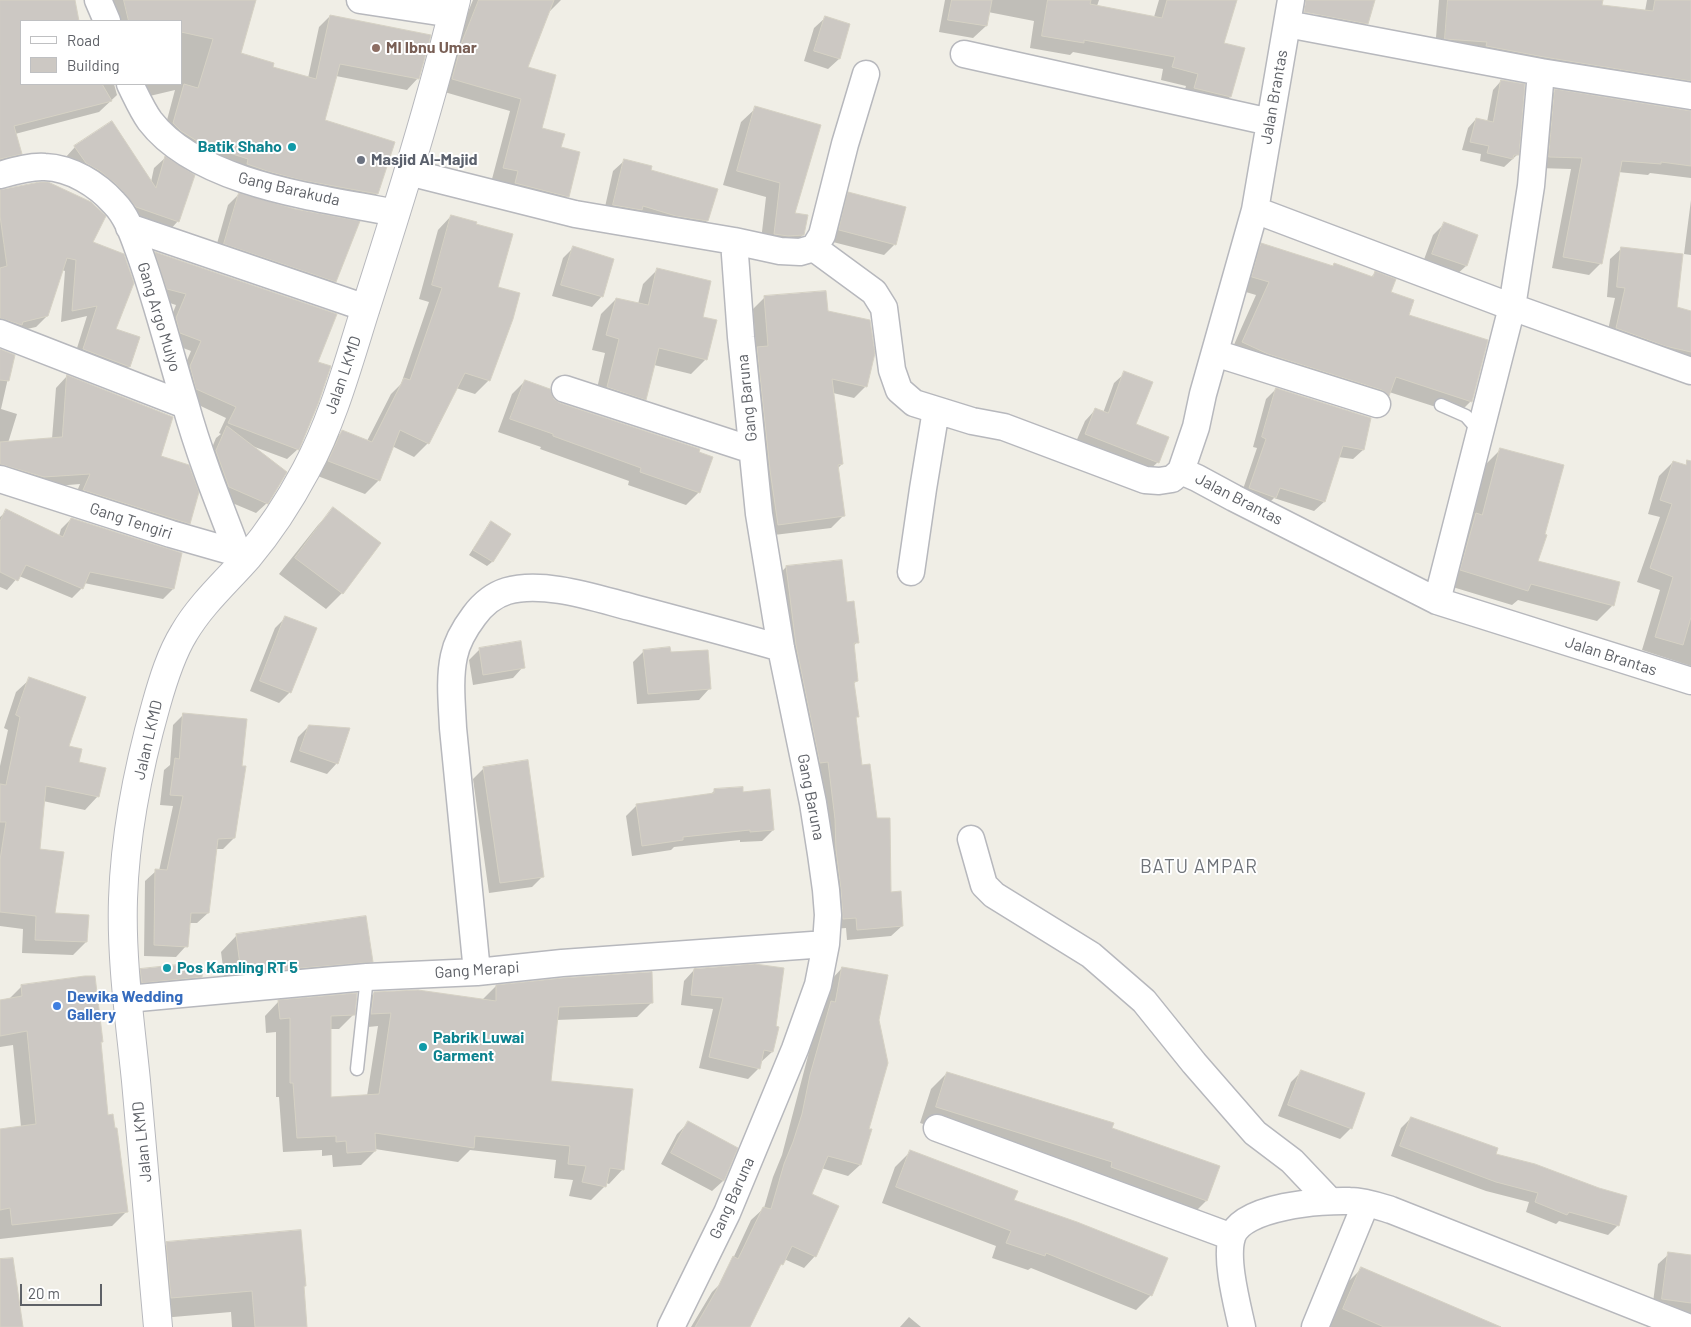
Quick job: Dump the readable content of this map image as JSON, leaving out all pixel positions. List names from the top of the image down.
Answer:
{
  "streets": {
    "street": [
      "Jalan Brantas",
      "Gang Barakuda",
      "Gang Argo Mulyo",
      "Jalan LKMD",
      "Gang Baruna",
      "Gang Tengiri",
      "Gang Merapi"
    ]
  },
  "crossings": [
    ["Gang Barakuda", "Jalan LKMD"],
    ["Gang Argo Mulyo", "Jalan LKMD"],
    ["Gang Argo Mulyo", "Gang Tengiri"],
    ["Jalan LKMD", "Gang Tengiri"],
    ["Jalan LKMD", "Gang Merapi"],
    ["Gang Baruna", "Gang Merapi"]
  ],
  "districts": ["BATU AMPAR"],
  "places": [
    "MI Ibnu Umar",
    "Batik Shaho",
    "Masjid Al-Majid",
    "Pos Kamling RT 5",
    "Dewika Wedding Gallery",
    "Pabrik Luwai Garment"
  ],
  "legend": ["Road", "Building"],
  "scale_bar": "20 m"
}
